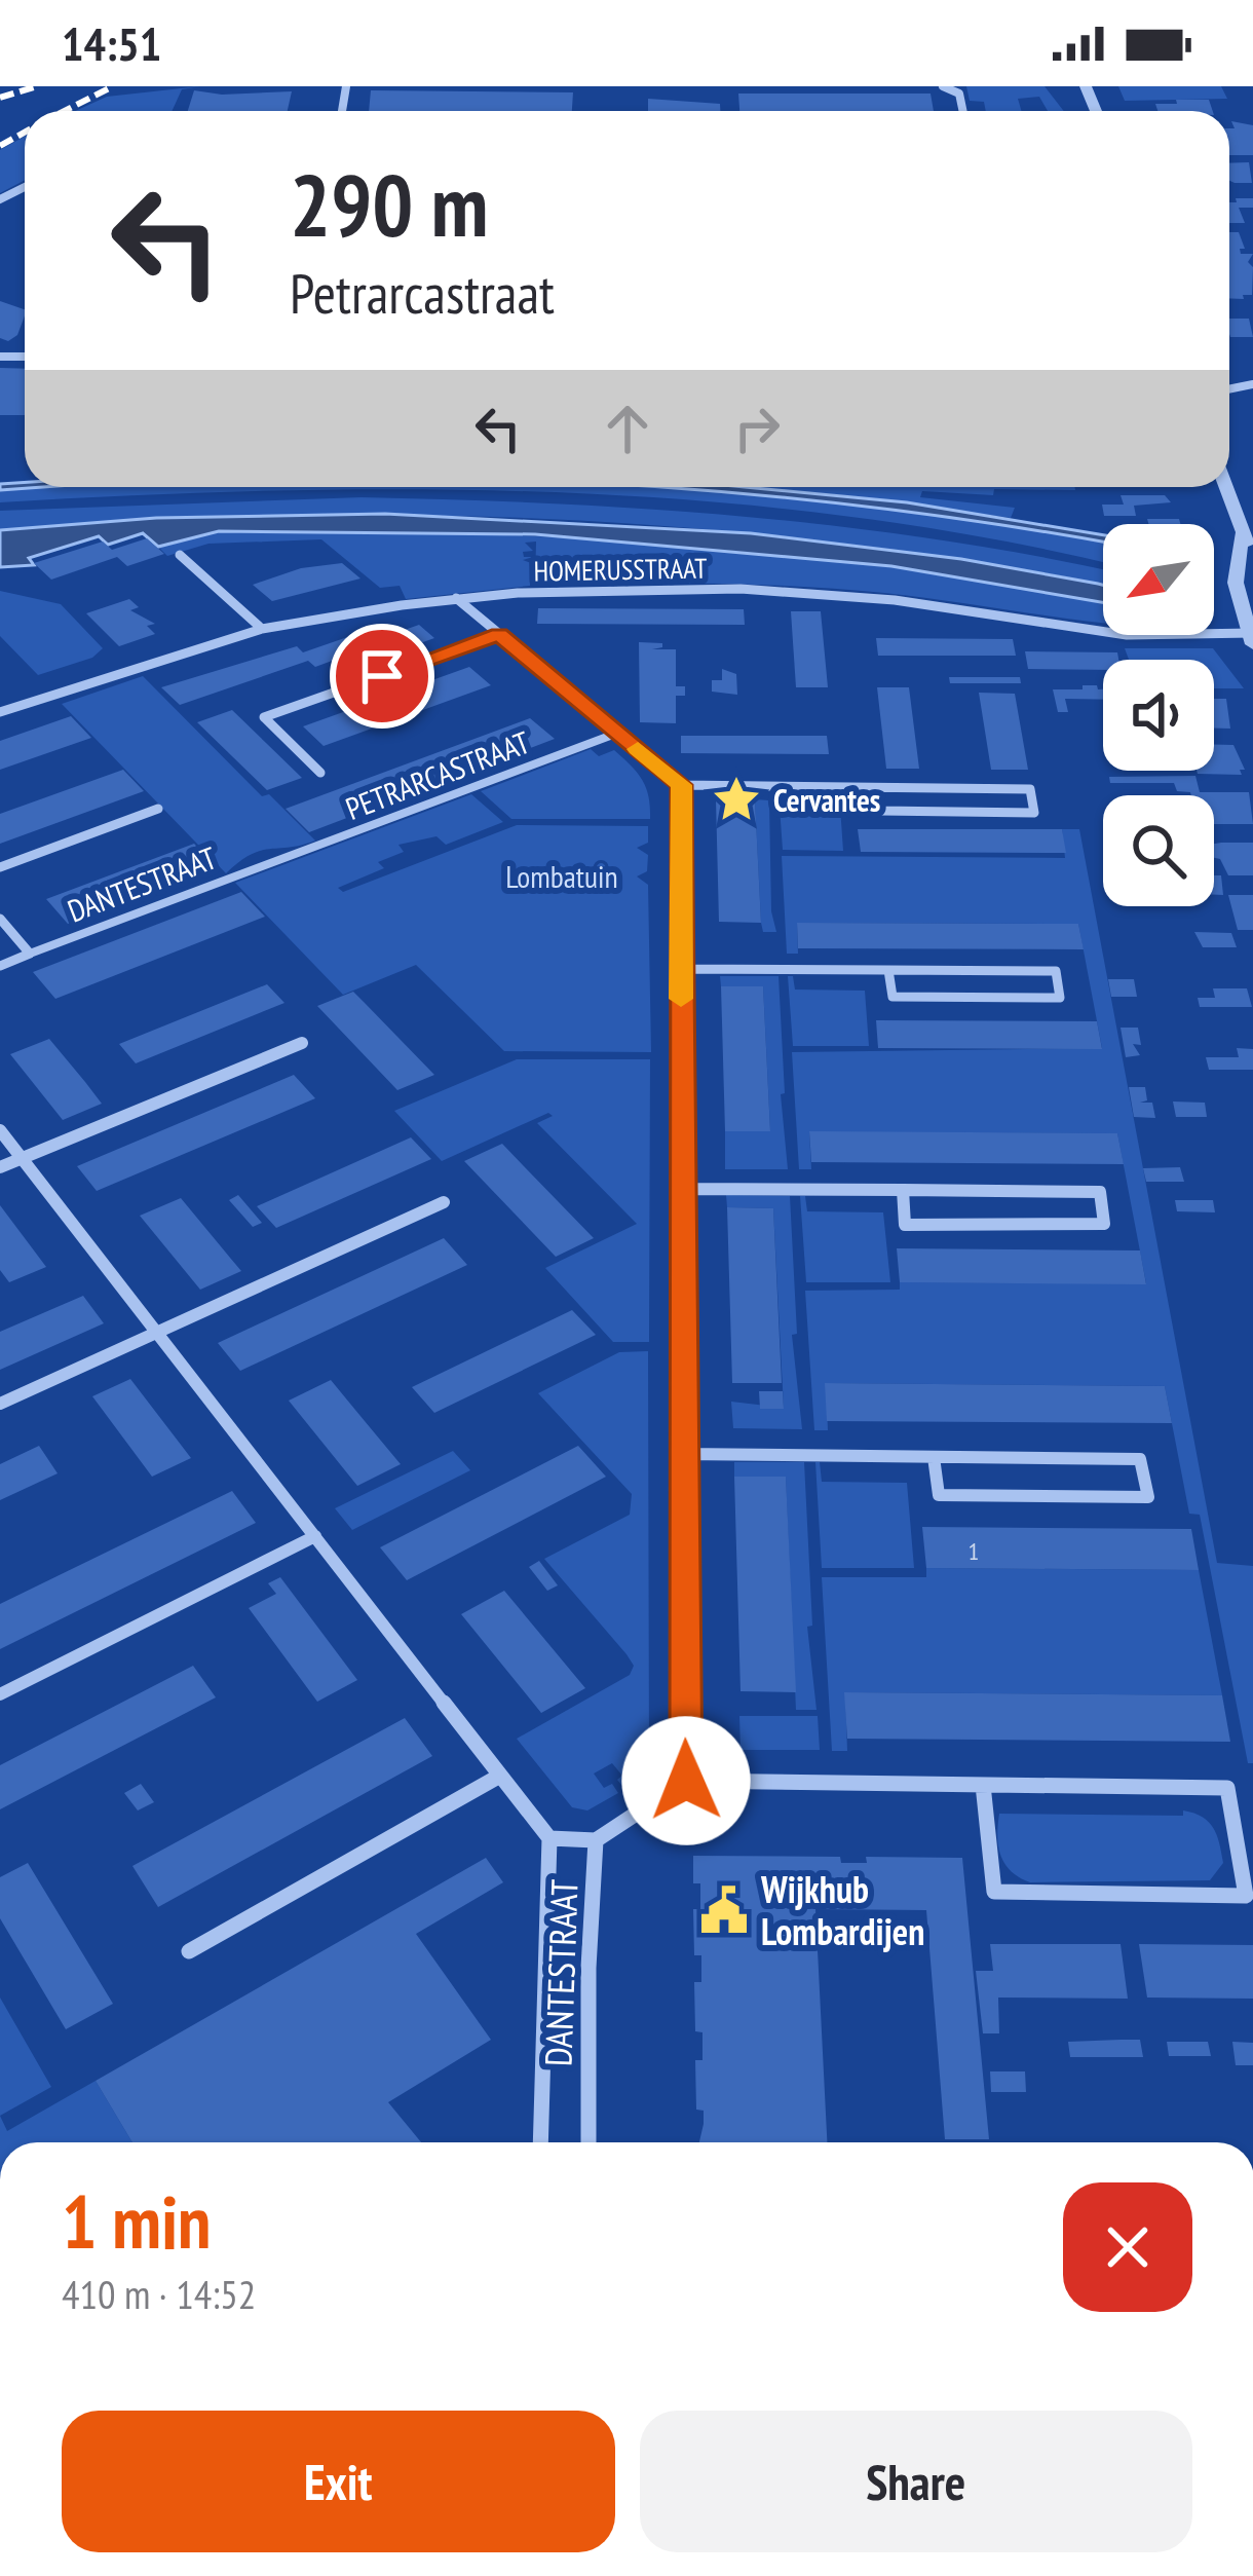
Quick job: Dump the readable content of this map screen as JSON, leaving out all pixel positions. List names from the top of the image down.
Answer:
{
  "streets": {
    "street": ["HOMERUSSTRAAT", "PETRARCASTRAAT", "DANTESTRAAT"]
  },
  "crossings": [
    ["PETRARCASTRAAT", "DANTESTRAAT"]
  ],
  "parks": ["Lombatuin"],
  "places": {
    "place": ["Cervantes"],
    "public building": ["Wijkhub Lombardijen"]
  },
  "house_numbers": ["1"],
  "north": "bottom left",
  "page": {
    "status": "14:51",
    "turn": ["290 m", "Petrarcastraat"],
    "heading": ["1 min", "410 m · 14:52"],
    "buttons": ["Exit", "Share"]
  }
}
